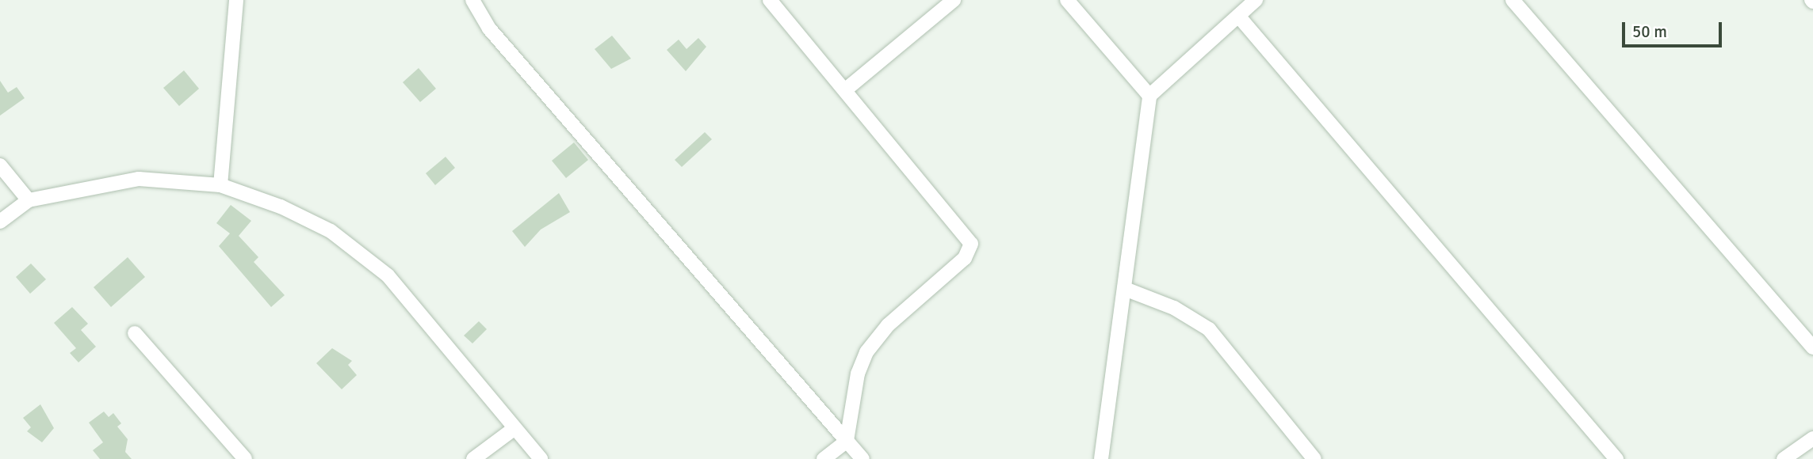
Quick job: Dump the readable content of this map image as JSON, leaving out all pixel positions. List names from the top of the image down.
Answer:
{
  "scale_bar": "50 m"
}
